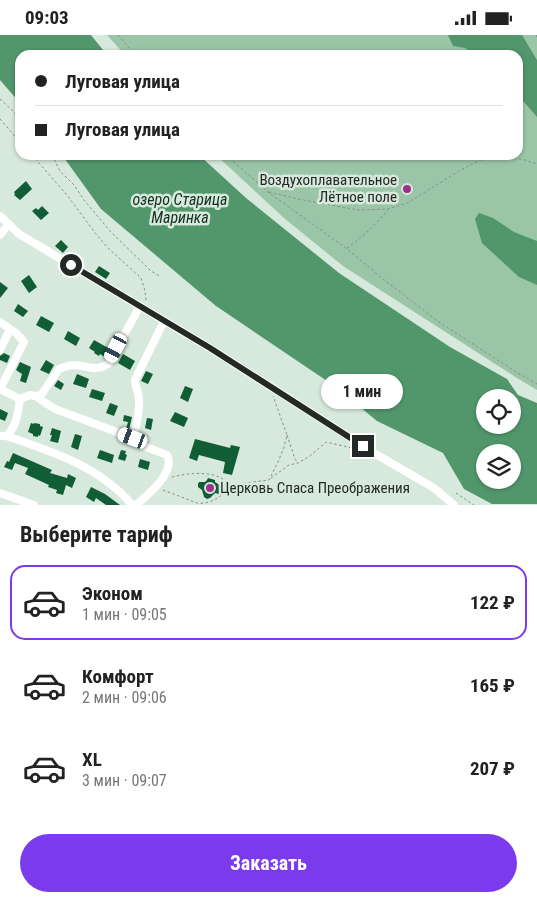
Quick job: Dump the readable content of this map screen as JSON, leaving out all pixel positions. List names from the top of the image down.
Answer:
{
  "water": ["озеро Старица Маринка"],
  "places": ["Воздухоплавательное Лётное поле", "Церковь Спаса Преображения"],
  "page": {
    "status": "09:03",
    "banner": ["Луговая улица", "Луговая улица"],
    "bubble": "1 мин",
    "heading": "Выберите тариф",
    "list": [
      {
        "name": "Эконом",
        "note": "1 мин · 09:05",
        "value": "122 ₽"
      },
      {
        "name": "Комфорт",
        "note": "2 мин · 09:06",
        "value": "165 ₽"
      },
      {
        "name": "XL",
        "note": "3 мин · 09:07",
        "value": "207 ₽"
      }
    ],
    "buttons": "Заказать"
  }
}
